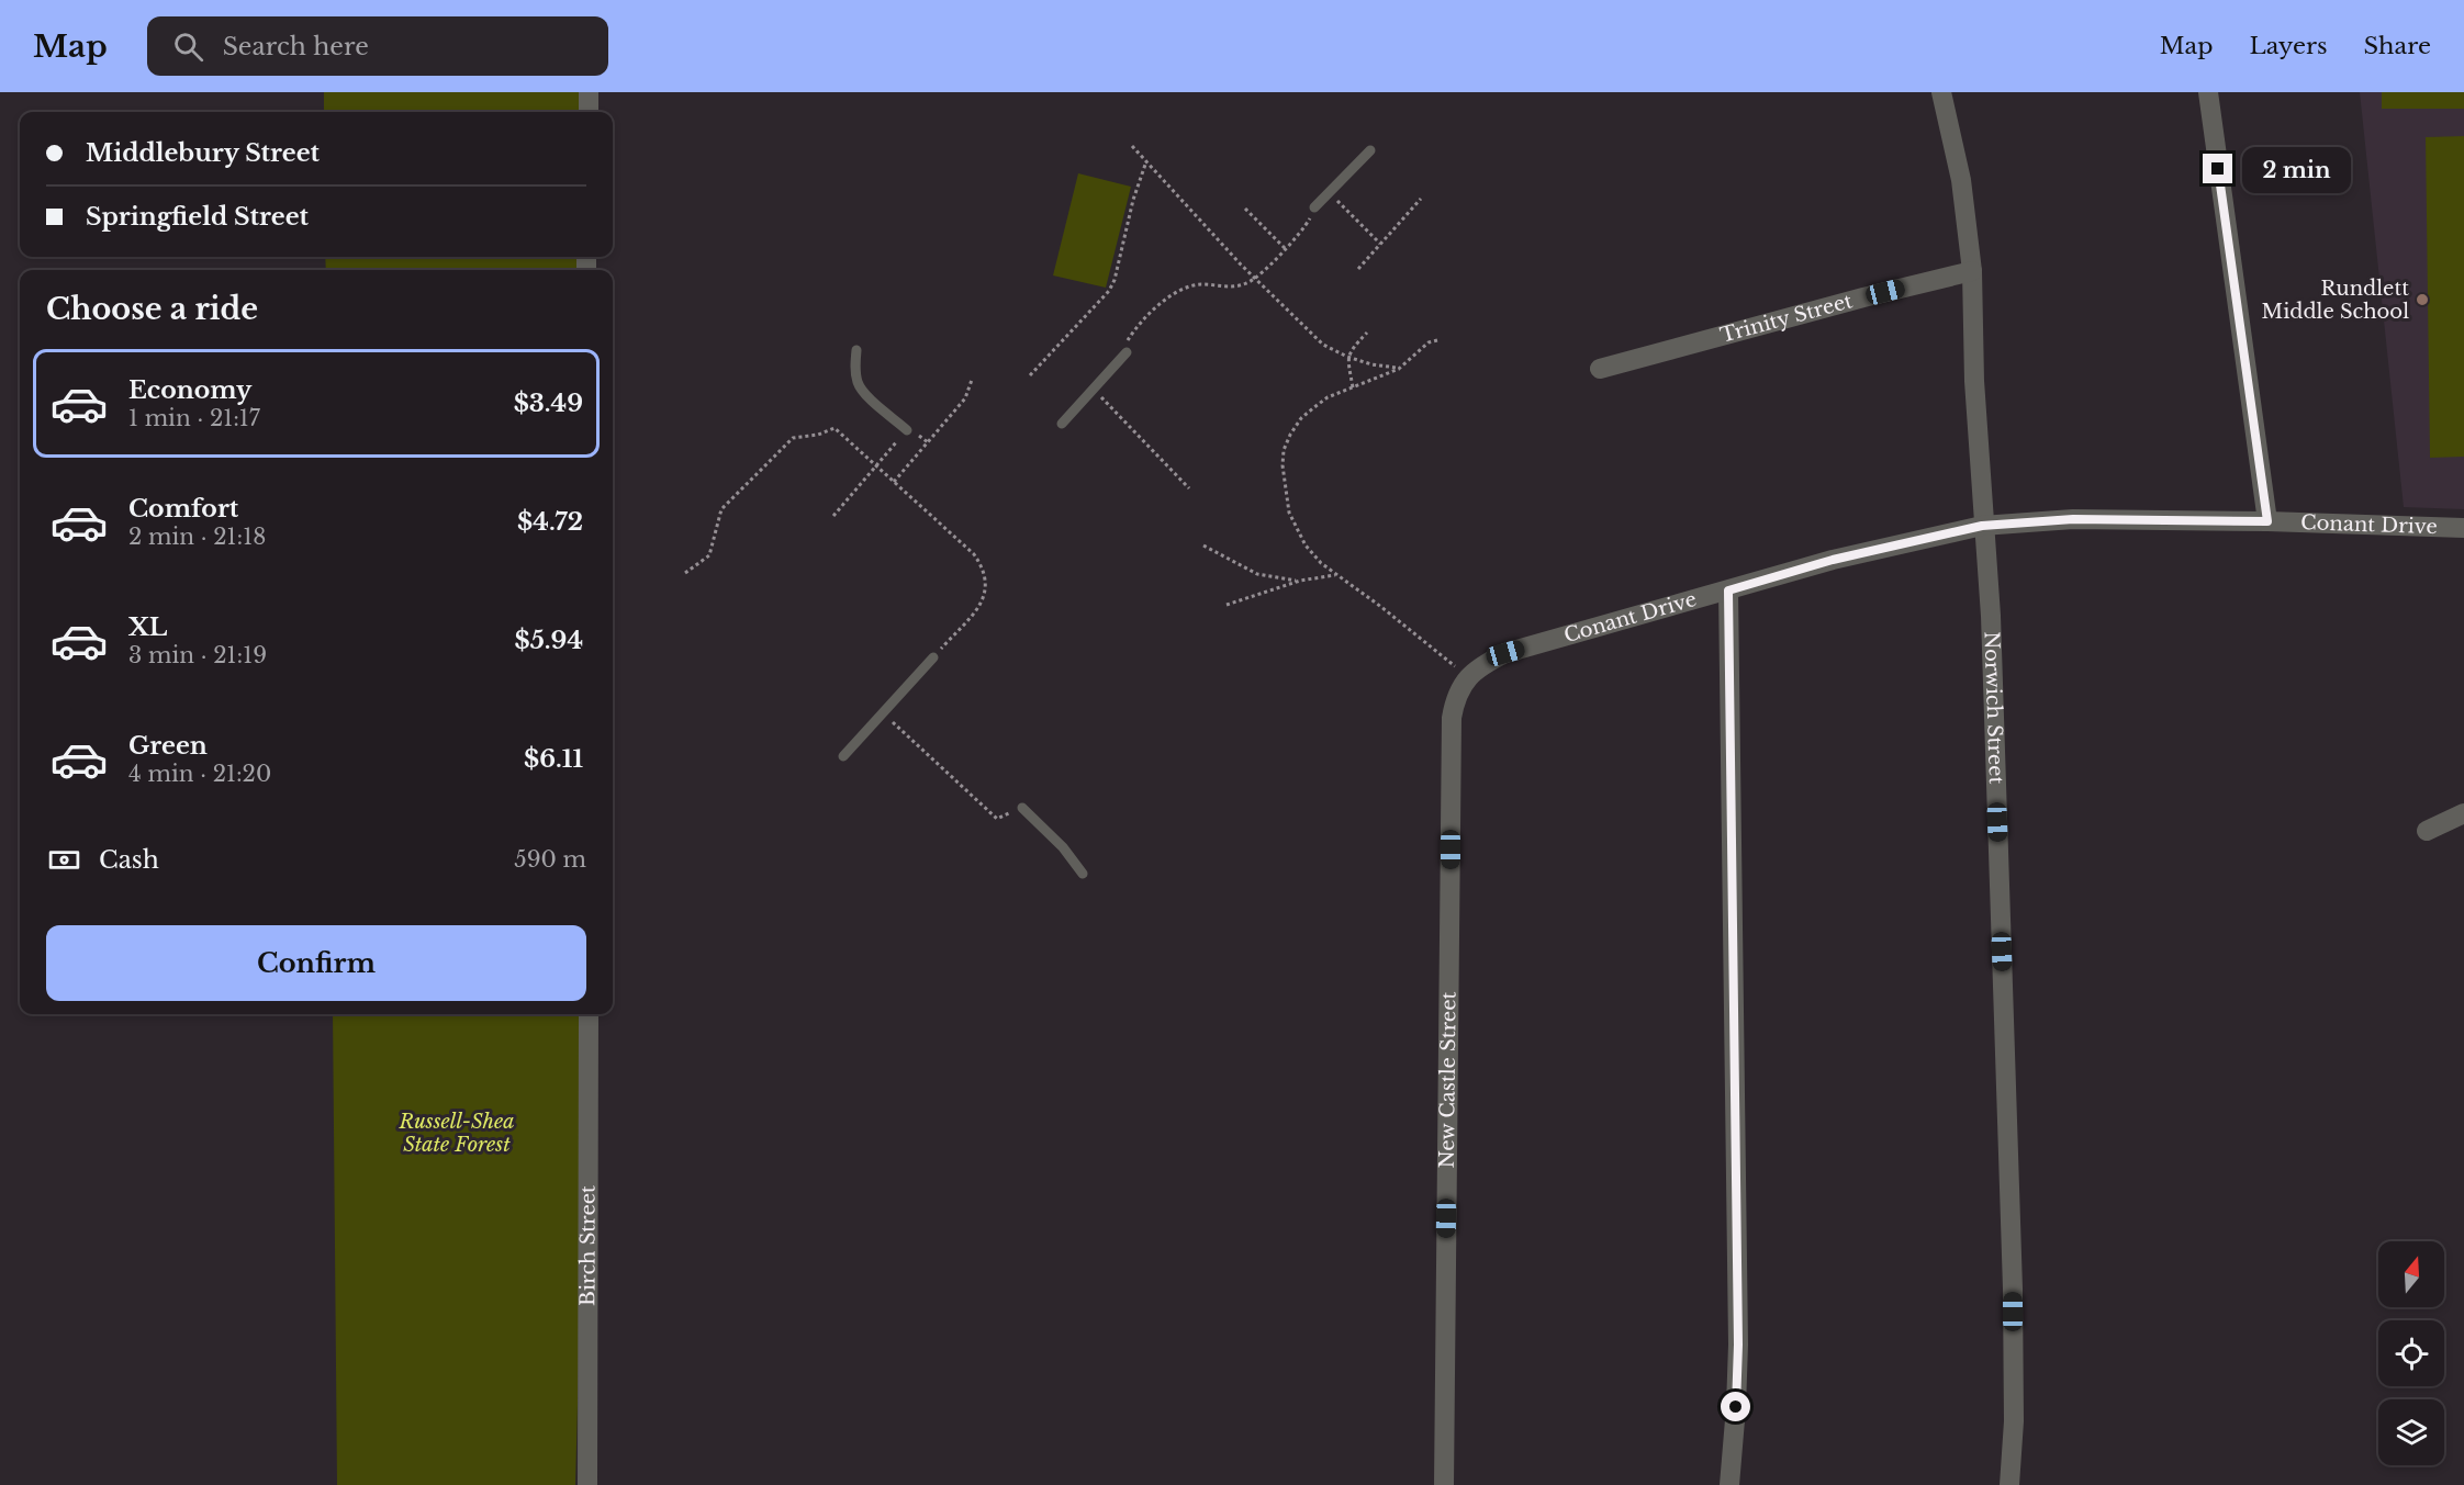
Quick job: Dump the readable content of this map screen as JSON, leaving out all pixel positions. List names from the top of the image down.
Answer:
{
  "streets": {
    "street": [
      "Trinity Street",
      "Conant Drive",
      "Norwich Street",
      "New Castle Street",
      "Birch Street"
    ]
  },
  "crossings": [
    ["Trinity Street", "Norwich Street"],
    ["Conant Drive", "Norwich Street"],
    ["Conant Drive", "New Castle Street"]
  ],
  "parks": ["Russell-Shea State Forest"],
  "places": ["Rundlett Middle School"],
  "north": "top",
  "page": {
    "header": "Map",
    "search": "Search here",
    "nav": ["Map", "Layers", "Share"],
    "banner": ["Middlebury Street", "Springfield Street"],
    "bubble": "2 min",
    "heading": "Choose a ride",
    "list": [
      {
        "name": "Economy",
        "note": "1 min · 21:17",
        "value": "$3.49"
      },
      {
        "name": "Comfort",
        "note": "2 min · 21:18",
        "value": "$4.72"
      },
      {
        "name": "XL",
        "note": "3 min · 21:19",
        "value": "$5.94"
      },
      {
        "name": "Green",
        "note": "4 min · 21:20",
        "value": "$6.11"
      }
    ],
    "pay": ["Cash", "590 m"],
    "buttons": "Confirm"
  }
}
